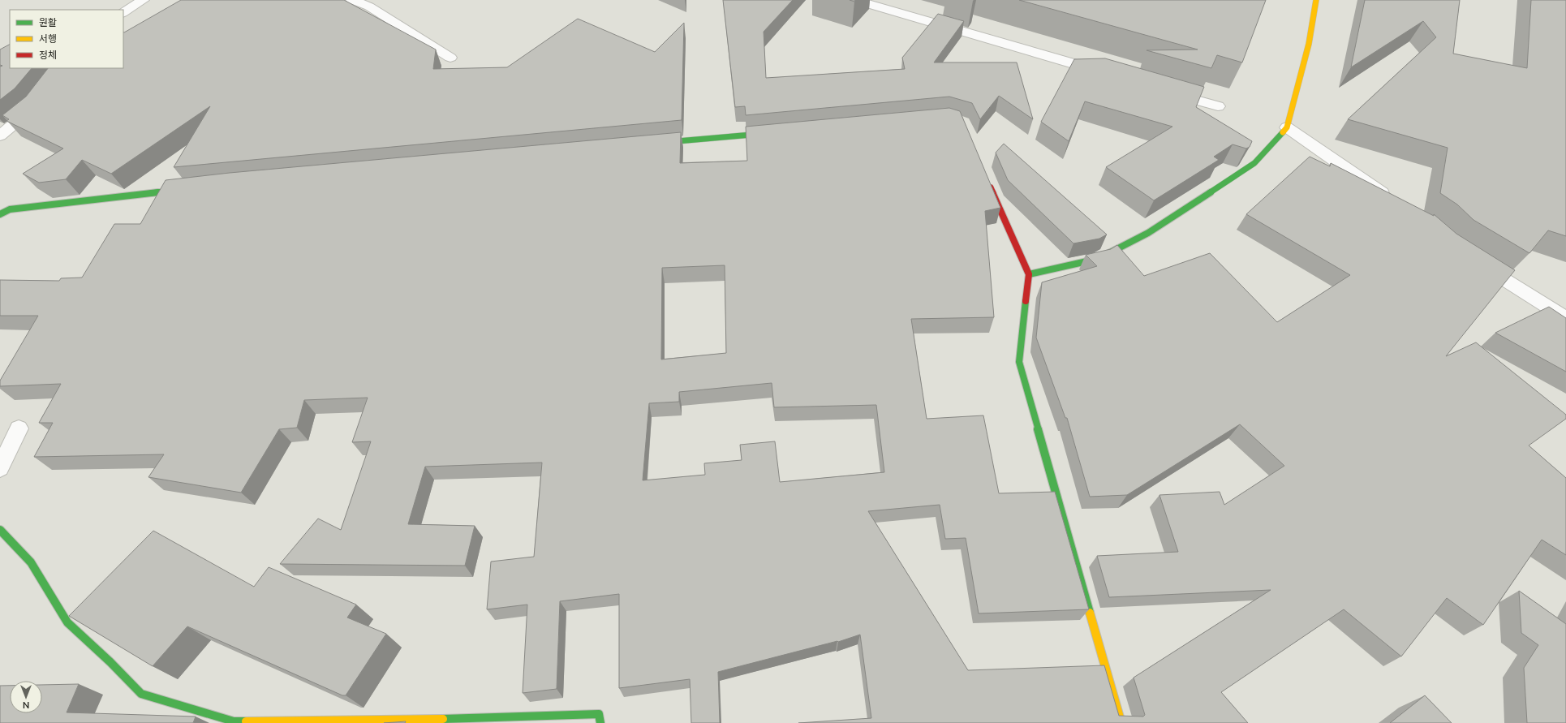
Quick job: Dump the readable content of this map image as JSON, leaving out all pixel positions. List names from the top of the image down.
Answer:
{
  "legend": ["원활", "서행", "정체"],
  "north": "bottom"
}
